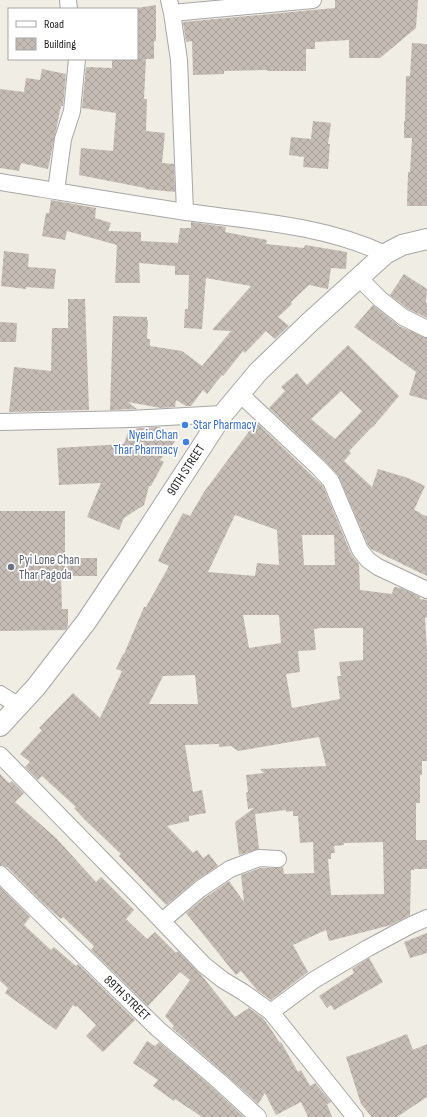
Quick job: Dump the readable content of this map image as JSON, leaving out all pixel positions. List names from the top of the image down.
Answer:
{
  "streets": {
    "street": ["90TH STREET", "89TH STREET"]
  },
  "places": ["Star Pharmacy", "Nyein Chan Thar Pharmacy", "Pyi Lone Chan Thar Pagoda"],
  "legend": ["Road", "Building"]
}
